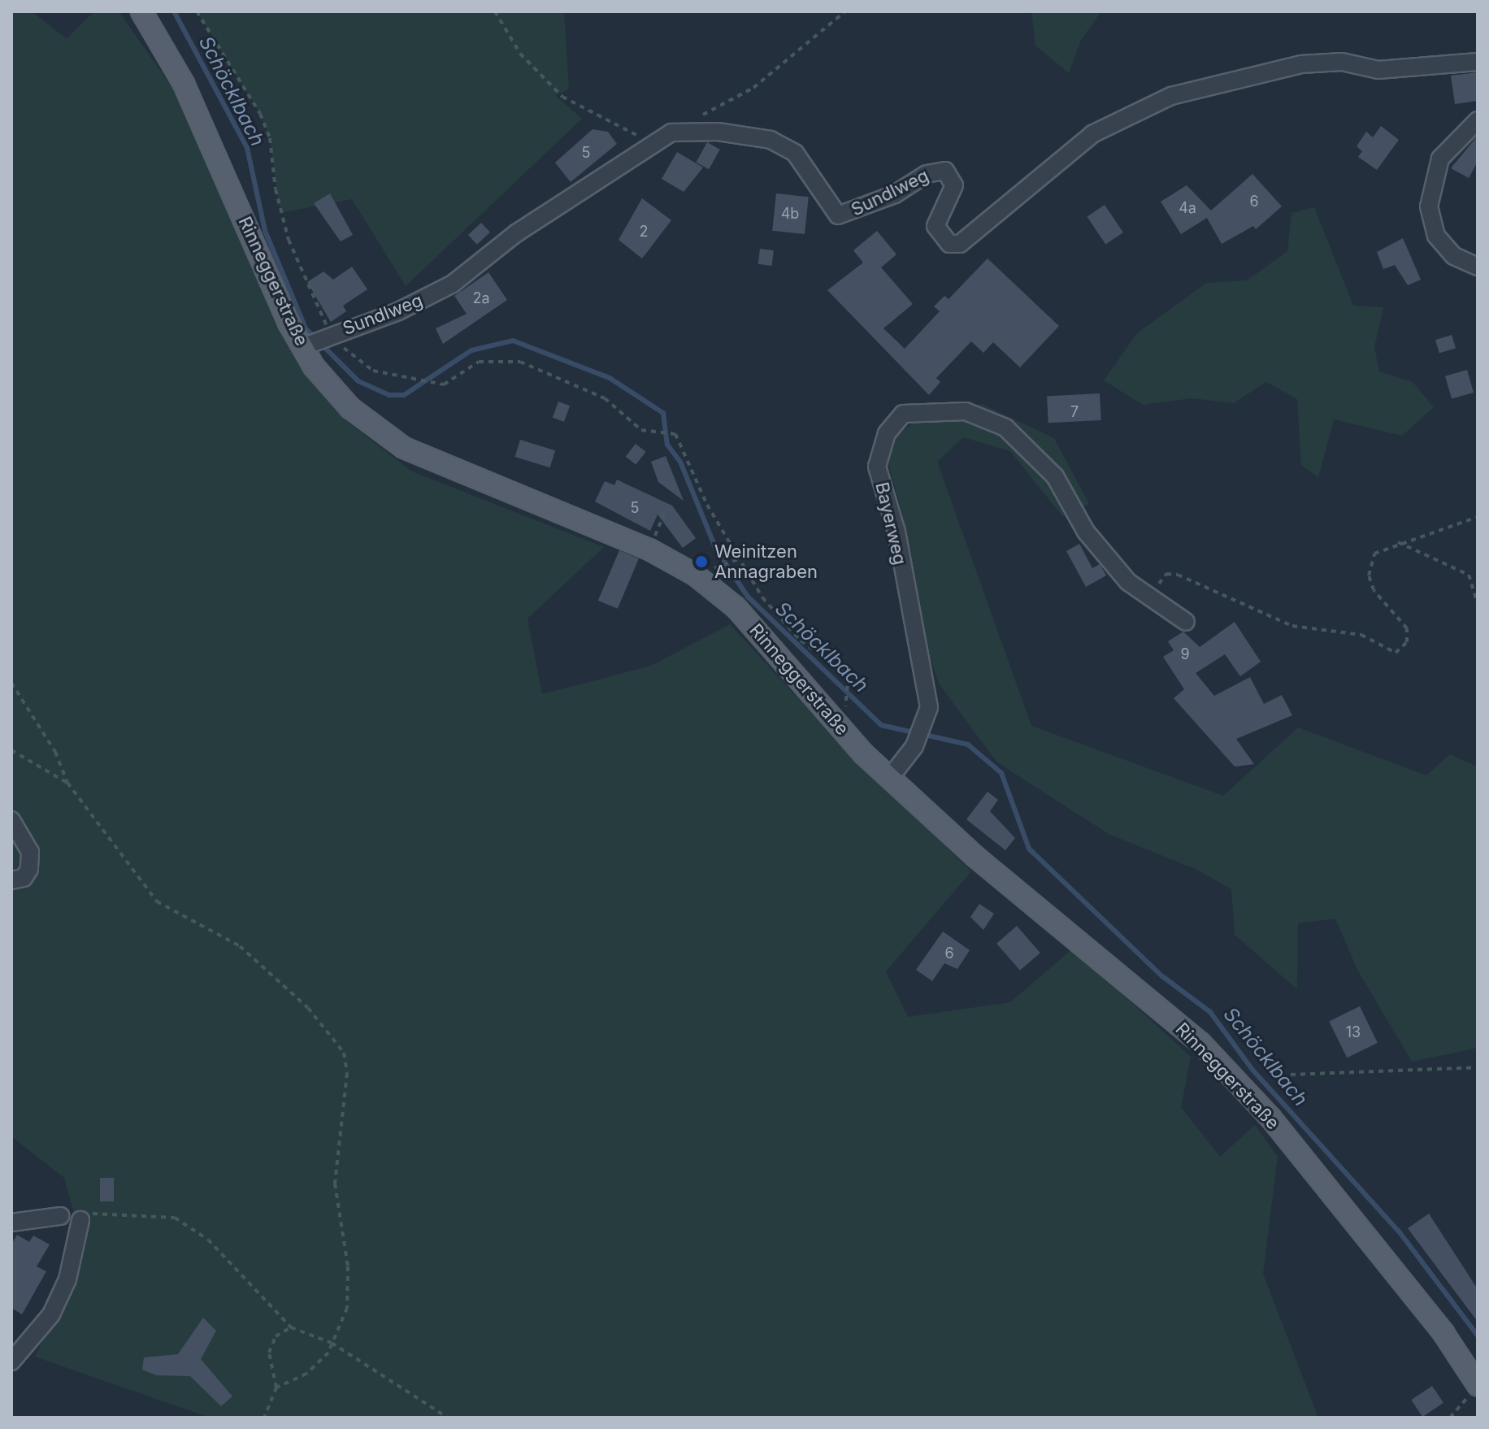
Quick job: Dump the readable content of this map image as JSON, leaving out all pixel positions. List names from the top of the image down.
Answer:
{
  "streets": {
    "main road": ["Rinneggerstraße"],
    "street": ["Sundlweg", "Bayerweg"]
  },
  "crossings": [
    ["Sundlweg", "Rinneggerstraße"]
  ],
  "water": ["Schöcklbach"],
  "places": ["Weinitzen Annagraben"],
  "house_numbers": [
    "5",
    "6",
    "4a",
    "4b",
    "2",
    "2a",
    "7",
    "5",
    "9",
    "6",
    "13"
  ]
}
